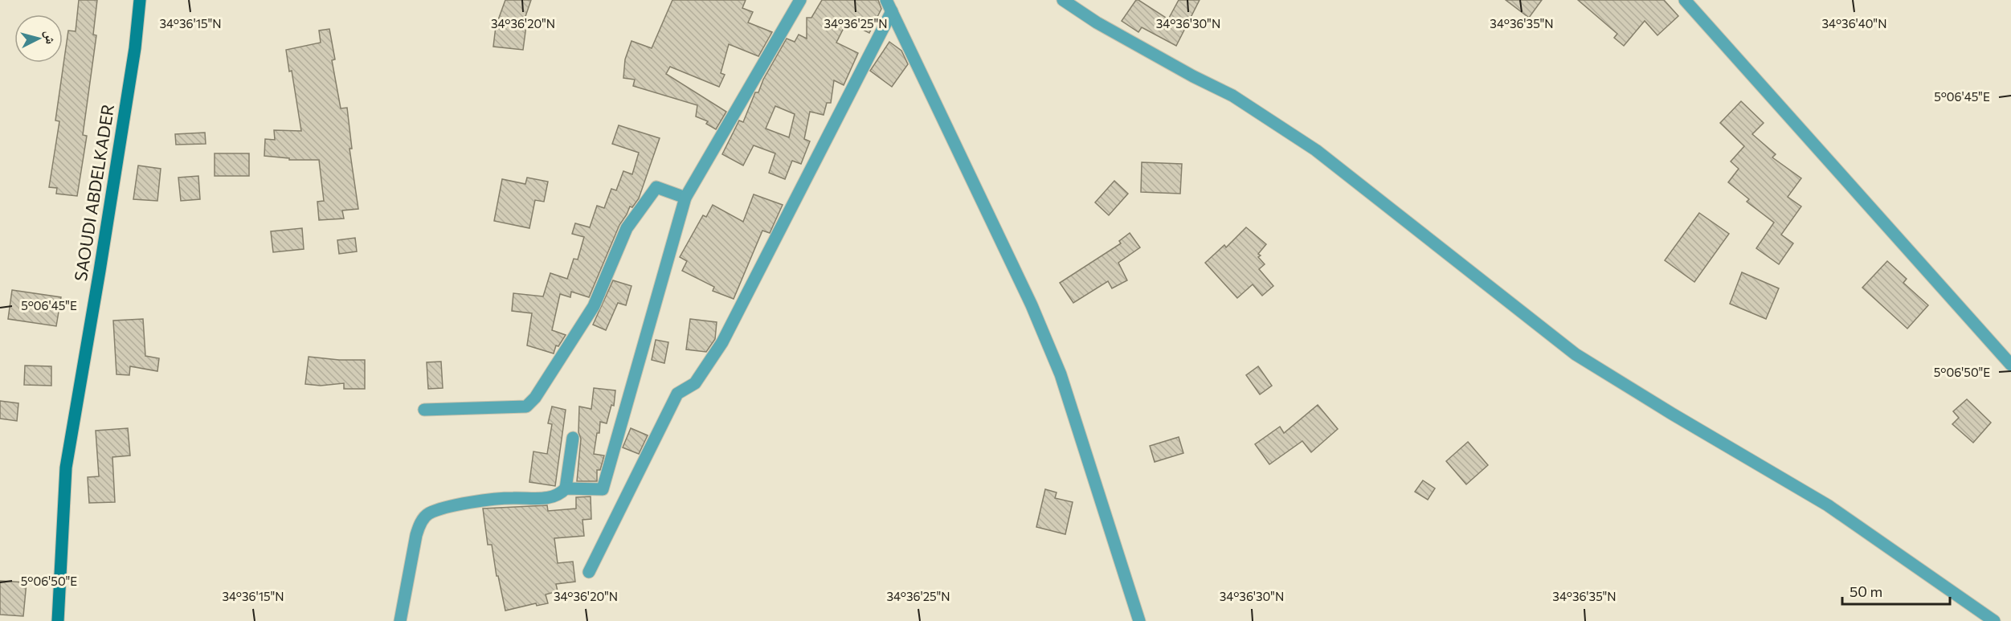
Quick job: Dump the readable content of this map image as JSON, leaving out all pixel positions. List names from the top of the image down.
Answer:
{
  "streets": {
    "main road": ["SAOUDI ABDELKADER"]
  },
  "scale_bar": "50 m",
  "north": "right",
  "coordinates": [
    "34°36'15\"N",
    "34°36'20\"N",
    "34°36'25\"N",
    "34°36'30\"N",
    "34°36'35\"N",
    "34°36'40\"N",
    "5°06'45\"E",
    "5°06'50\"E"
  ]
}
